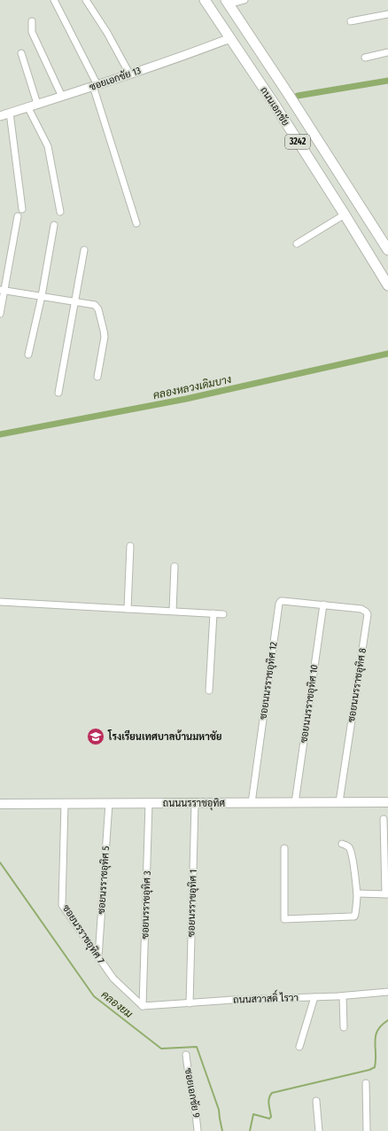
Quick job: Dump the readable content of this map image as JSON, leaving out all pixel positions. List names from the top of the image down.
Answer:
{
  "streets": {
    "main road": ["ถนนเอกชัย", "3242", "ถนนนรราชอุทิศ"],
    "street": [
      "ซอยเอกชัย 13",
      "ซอยนนรราชอุทิศ 12",
      "ซอยนนรราชอุทิศ 8",
      "ซอยนนรราชอุทิศ 10",
      "ซอยนรราชอุทิศ 5",
      "ซอยนรราชอุทิศ 1",
      "ซอยนรราชอุทิศ 3",
      "ซอยนรราชอุทิศ 7",
      "ถนนสวาสดิ์ ไรวา",
      "ซอยเอกชัย 9"
    ]
  },
  "crossings": [
    ["ซอยเอกชัย 13", "ถนนเอกชัย"],
    ["ซอยนนรราชอุทิศ 12", "ซอยนนรราชอุทิศ 8"],
    ["ซอยนนรราชอุทิศ 12", "ซอยนนรราชอุทิศ 10"],
    ["ซอยนนรราชอุทิศ 12", "ถนนนรราชอุทิศ"],
    ["ซอยนนรราชอุทิศ 8", "ซอยนนรราชอุทิศ 10"],
    ["ซอยนนรราชอุทิศ 8", "ถนนนรราชอุทิศ"],
    ["ซอยนนรราชอุทิศ 10", "ถนนนรราชอุทิศ"],
    ["ถนนนรราชอุทิศ", "ซอยนรราชอุทิศ 5"],
    ["ถนนนรราชอุทิศ", "ซอยนรราชอุทิศ 1"],
    ["ถนนนรราชอุทิศ", "ซอยนรราชอุทิศ 3"],
    ["ถนนนรราชอุทิศ", "ซอยนรราชอุทิศ 7"],
    ["ซอยนรราชอุทิศ 5", "ซอยนรราชอุทิศ 7"],
    ["ซอยนรราชอุทิศ 1", "ถนนสวาสดิ์ ไรวา"],
    ["ซอยนรราชอุทิศ 3", "ซอยนรราชอุทิศ 7"],
    ["ซอยนรราชอุทิศ 3", "ถนนสวาสดิ์ ไรวา"],
    ["ซอยนรราชอุทิศ 7", "ถนนสวาสดิ์ ไรวา"]
  ],
  "water": ["คลองหลวงเดิมบาง", "คลองยม"],
  "places": {
    "school or university": ["โรงเรียนเทศบาลบ้านมหาชัย"]
  }
}
